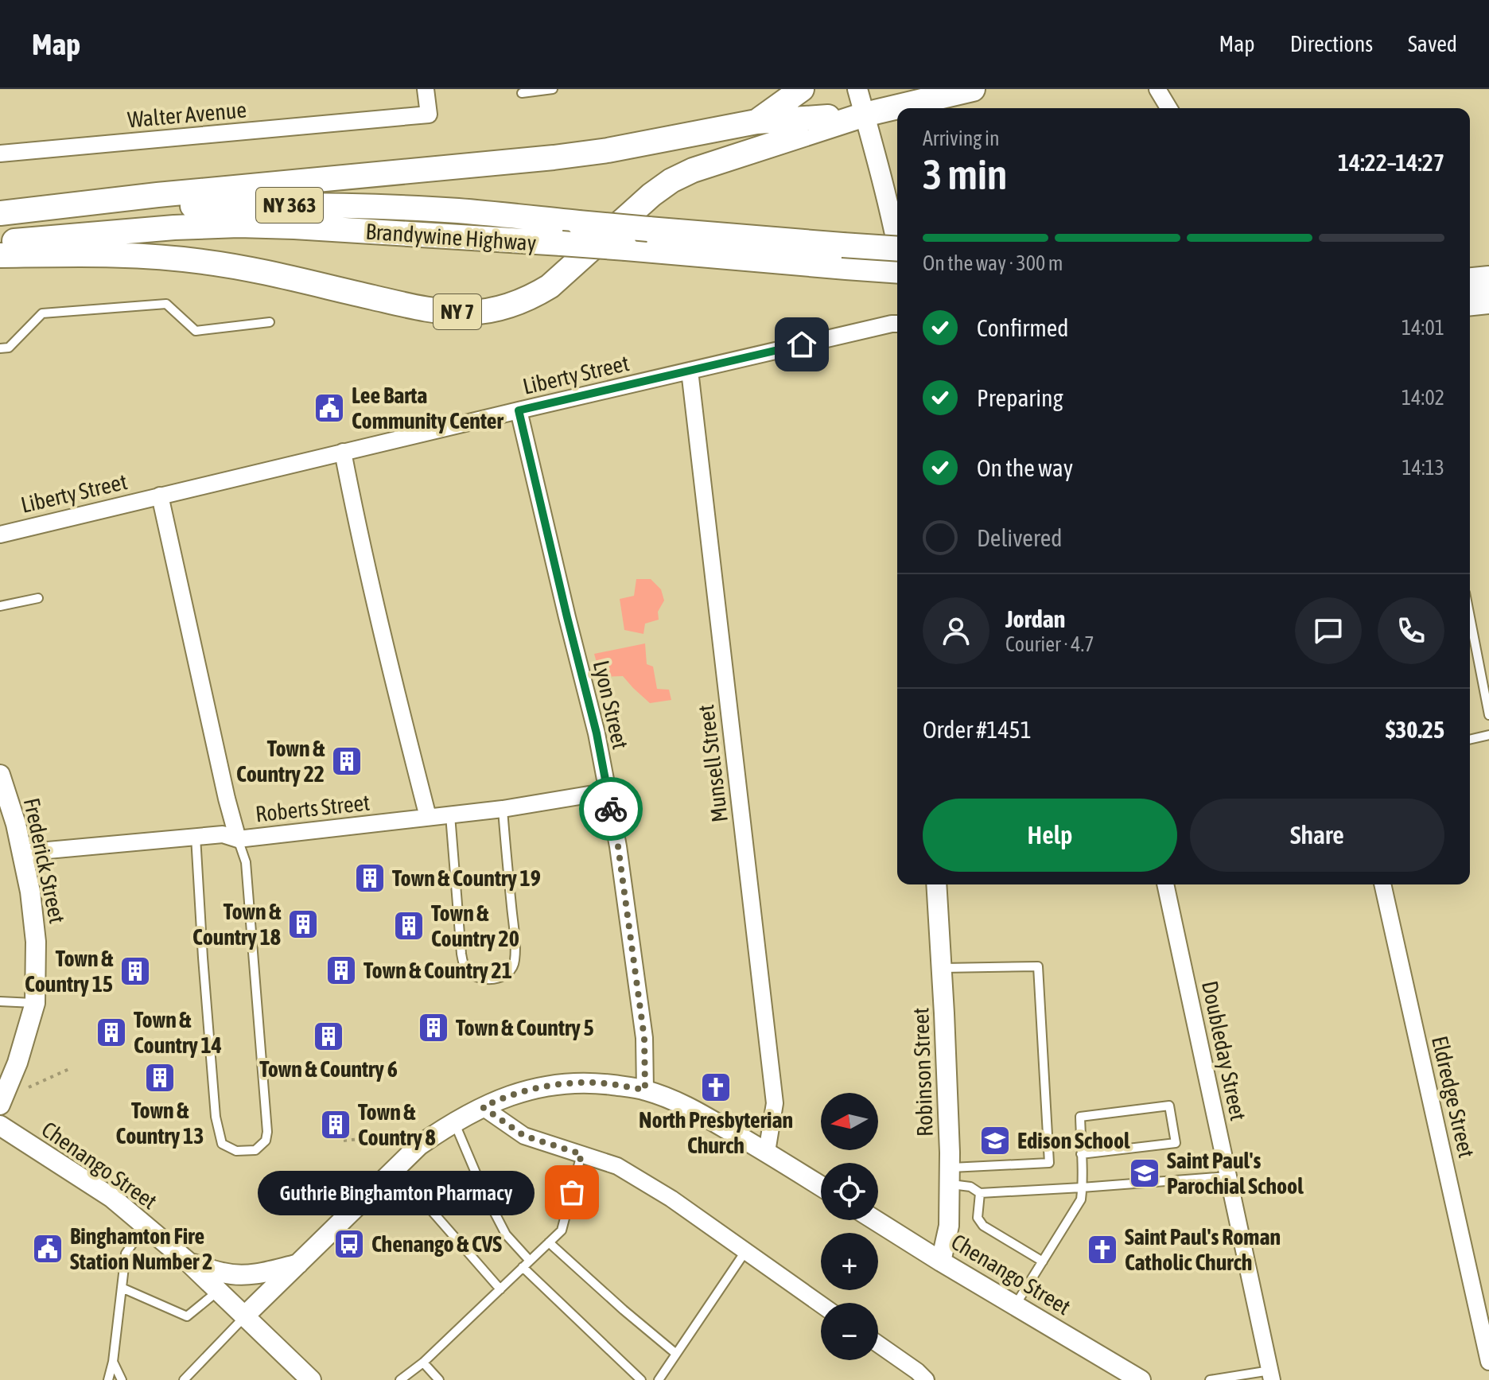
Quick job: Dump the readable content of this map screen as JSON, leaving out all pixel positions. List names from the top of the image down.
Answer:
{
  "streets": {
    "main road": ["NY 363", "Brandywine Highway", "NY 7"],
    "street": [
      "Walter Avenue",
      "Liberty Street",
      "Lyon Street",
      "Munsell Street",
      "Roberts Street",
      "Frederick Street",
      "Doubleday Street",
      "Robinson Street",
      "Eldredge Street",
      "Chenango Street"
    ]
  },
  "crossings": [
    ["Brandywine Highway", "NY 7"],
    ["Liberty Street", "Lyon Street"],
    ["Liberty Street", "Munsell Street"],
    ["Lyon Street", "Roberts Street"],
    ["Roberts Street", "Frederick Street"],
    ["Robinson Street", "Chenango Street"]
  ],
  "places": {
    "public building": ["Lee Barta Community Center", "Binghamton Fire Station Number 2"],
    "building": [
      "Town & Country 22",
      "Town & Country 19",
      "Town & Country 18",
      "Town & Country 20",
      "Town & Country 21",
      "Town & Country 15",
      "Town & Country 5",
      "Town & Country 14",
      "Town & Country 6",
      "Town & Country 13",
      "Town & Country 8"
    ],
    "church": ["North Presbyterian Church", "Saint Paul's Roman Catholic Church"],
    "school or university": ["Edison School", "Saint Paul's Parochial School"],
    "other": ["Guthrie Binghamton Pharmacy"],
    "bus stop": ["Chenango & CVS"]
  },
  "north": "left",
  "page": {
    "header": "Map",
    "nav": ["Map", "Directions", "Saved"],
    "heading": ["3 min", "Arriving in", "14:22–14:27"],
    "panel": [
      "Jordan",
      "Courier · 4.7",
      "Order #1451",
      "$30.25"
    ],
    "bar": "On the way · 300 m",
    "list": [
      ["Confirmed", "14:01"],
      ["Preparing", "14:02"],
      ["On the way", "14:13"],
      "Delivered"
    ],
    "buttons": ["Help", "Share"],
    "map_buttons": ["+", "−"],
    "bubble": "Guthrie Binghamton Pharmacy"
  }
}
